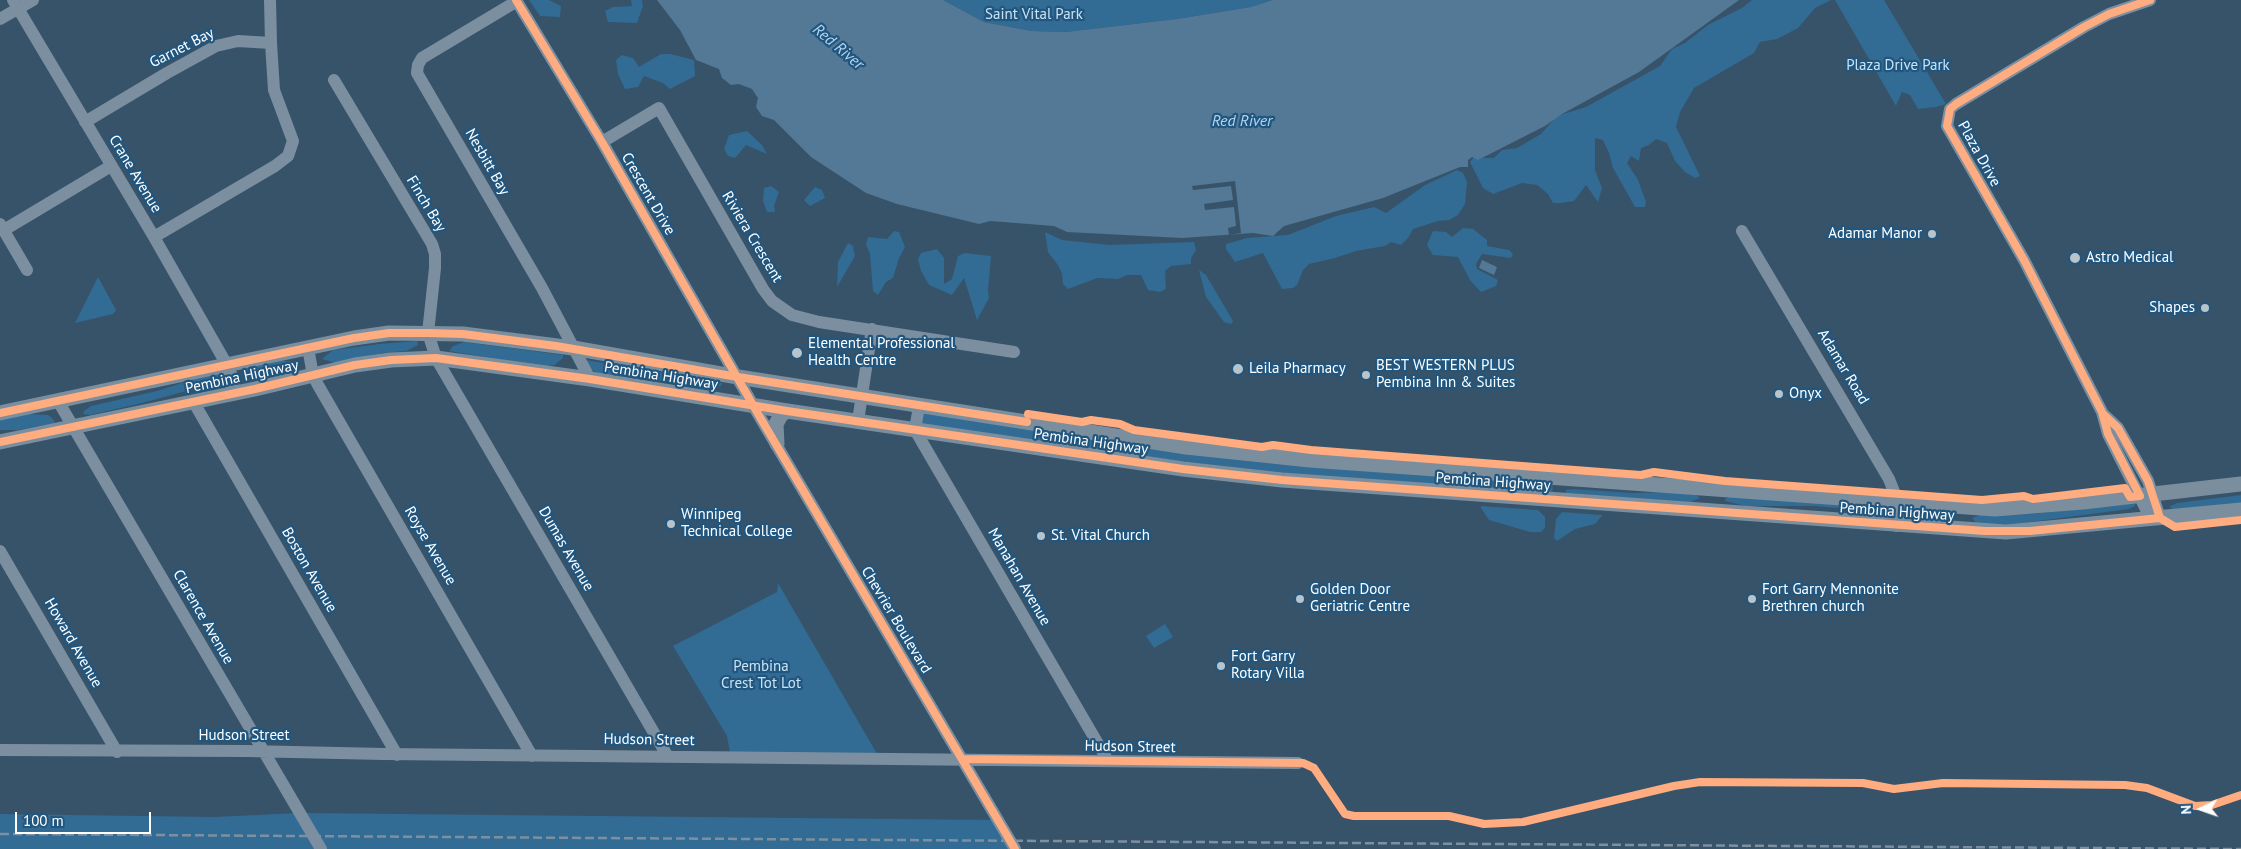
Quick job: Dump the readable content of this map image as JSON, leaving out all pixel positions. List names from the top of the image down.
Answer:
{
  "streets": {
    "main road": ["Pembina Highway"],
    "street": [
      "Garnet Bay",
      "Plaza Drive",
      "Nesbitt Bay",
      "Crane Avenue",
      "Crescent Drive",
      "Finch Bay",
      "Riviera Crescent",
      "Adamar Road",
      "Royse Avenue",
      "Dumas Avenue",
      "Boston Avenue",
      "Manahan Avenue",
      "Clarence Avenue",
      "Chevrier Boulevard",
      "Howard Avenue",
      "Hudson Street"
    ]
  },
  "crossings": [
    ["Garnet Bay", "Crane Avenue"],
    ["Plaza Drive", "Pembina Highway"],
    ["Nesbitt Bay", "Crescent Drive"],
    ["Nesbitt Bay", "Pembina Highway"],
    ["Crane Avenue", "Pembina Highway"],
    ["Crescent Drive", "Riviera Crescent"],
    ["Crescent Drive", "Pembina Highway"],
    ["Crescent Drive", "Chevrier Boulevard"],
    ["Finch Bay", "Pembina Highway"],
    ["Finch Bay", "Dumas Avenue"],
    ["Adamar Road", "Pembina Highway"],
    ["Pembina Highway", "Royse Avenue"],
    ["Pembina Highway", "Dumas Avenue"],
    ["Pembina Highway", "Boston Avenue"],
    ["Pembina Highway", "Manahan Avenue"],
    ["Pembina Highway", "Clarence Avenue"],
    ["Pembina Highway", "Chevrier Boulevard"],
    ["Royse Avenue", "Hudson Street"],
    ["Dumas Avenue", "Hudson Street"],
    ["Boston Avenue", "Hudson Street"],
    ["Manahan Avenue", "Hudson Street"],
    ["Clarence Avenue", "Hudson Street"],
    ["Chevrier Boulevard", "Hudson Street"],
    ["Howard Avenue", "Hudson Street"]
  ],
  "water": ["Red River"],
  "parks": ["Saint Vital Park", "Plaza Drive Park", "Pembina Crest Tot Lot"],
  "places": [
    "Adamar Manor",
    "Astro Medical",
    "Shapes",
    "Elemental Professional Health Centre",
    "Leila Pharmacy",
    "BEST WESTERN PLUS Pembina Inn & Suites",
    "Onyx",
    "Winnipeg Technical College",
    "St. Vital Church",
    "Golden Door Geriatric Centre",
    "Fort Garry Mennonite Brethren church",
    "Fort Garry Rotary Villa"
  ],
  "scale_bar": "100 m",
  "north": "left"
}
